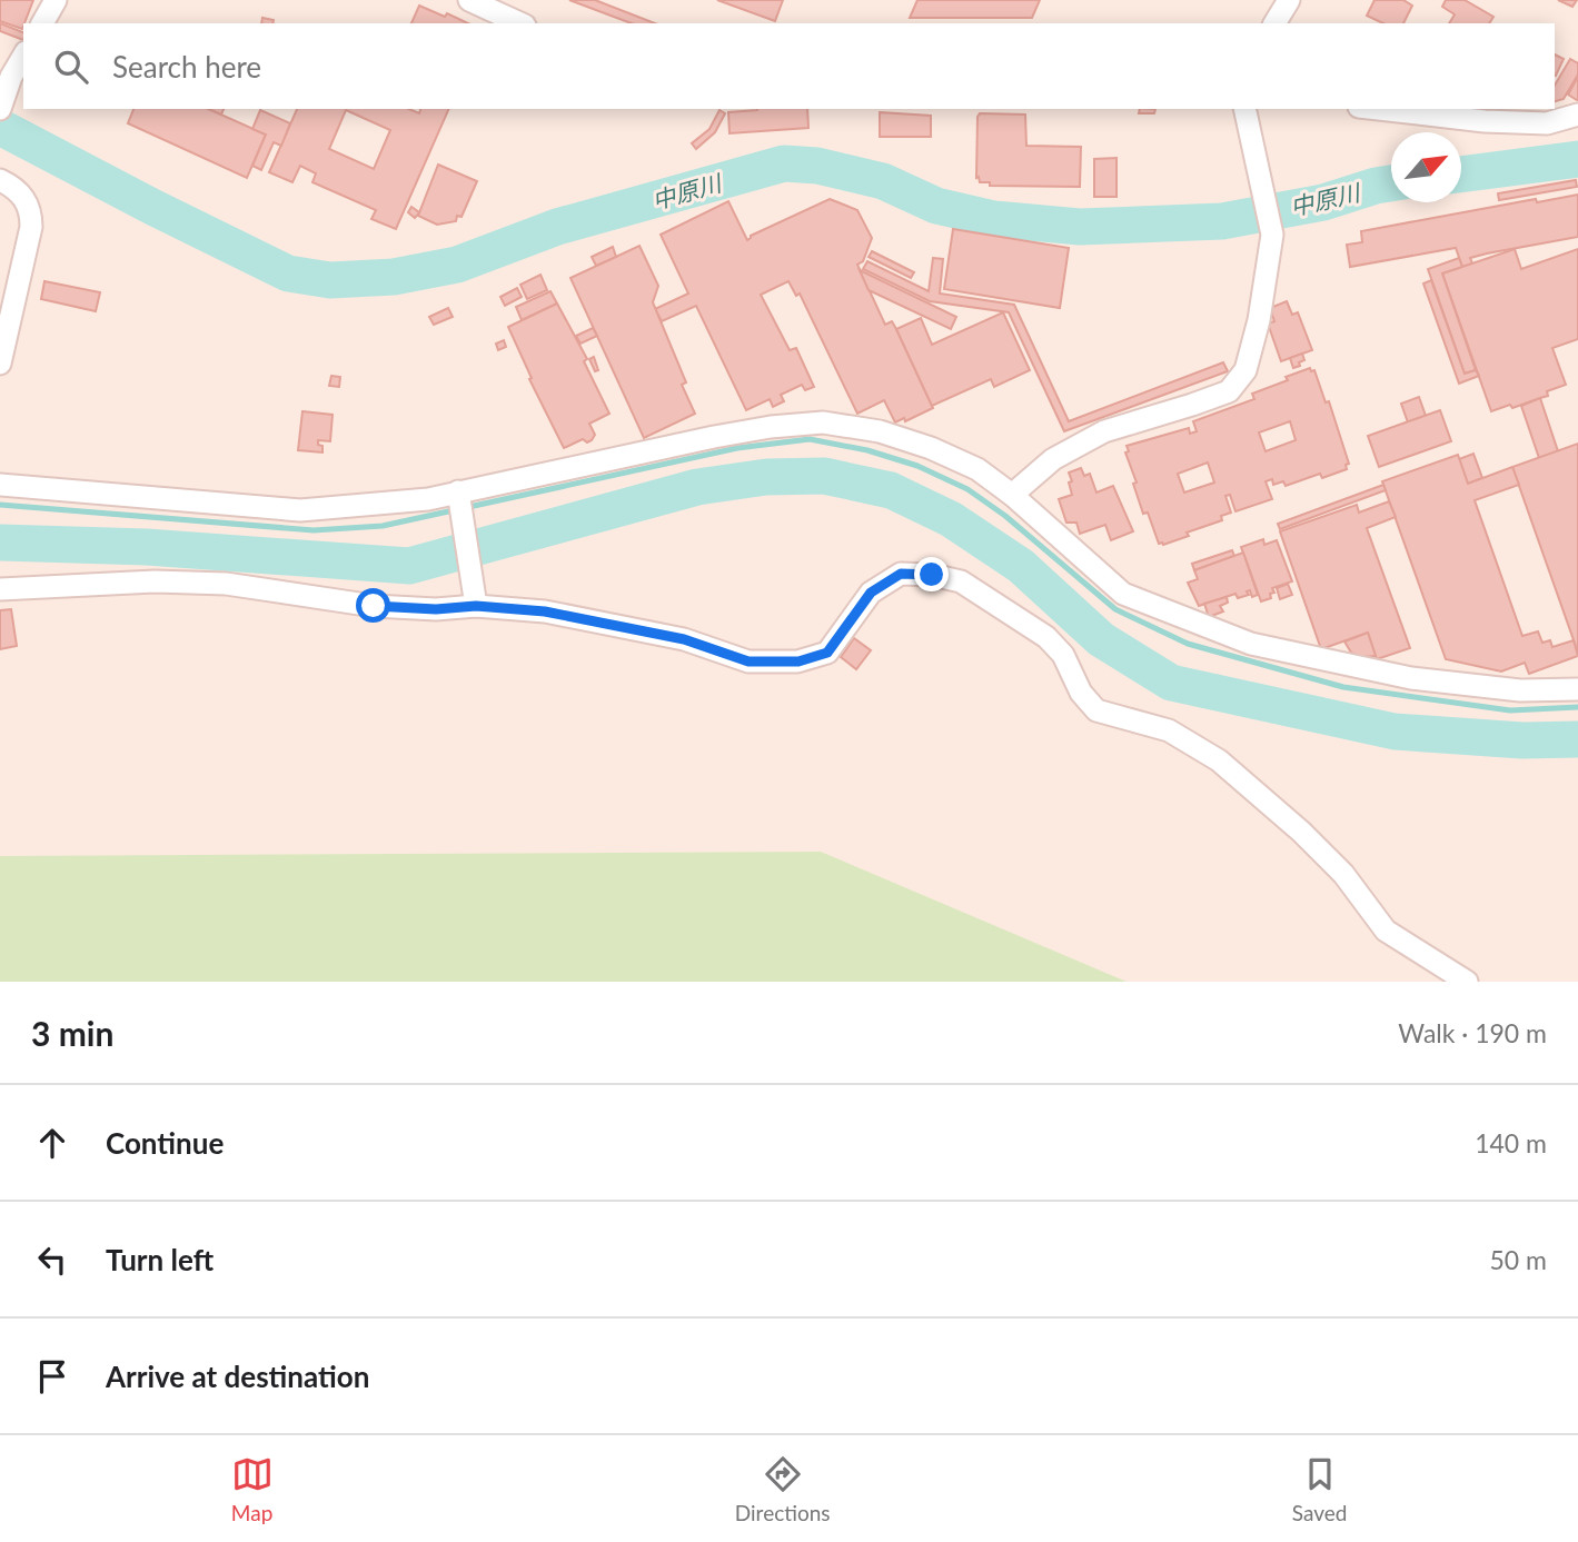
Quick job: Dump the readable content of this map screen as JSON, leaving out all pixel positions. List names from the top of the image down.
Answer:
{
  "water": ["中原川"],
  "north": "top right",
  "page": {
    "search": "Search here",
    "heading": ["3 min", "Walk · 190 m"],
    "list": [
      ["Continue", "140 m"],
      ["Turn left", "50 m"],
      "Arrive at destination"
    ],
    "nav": ["Map", "Directions", "Saved"]
  }
}
